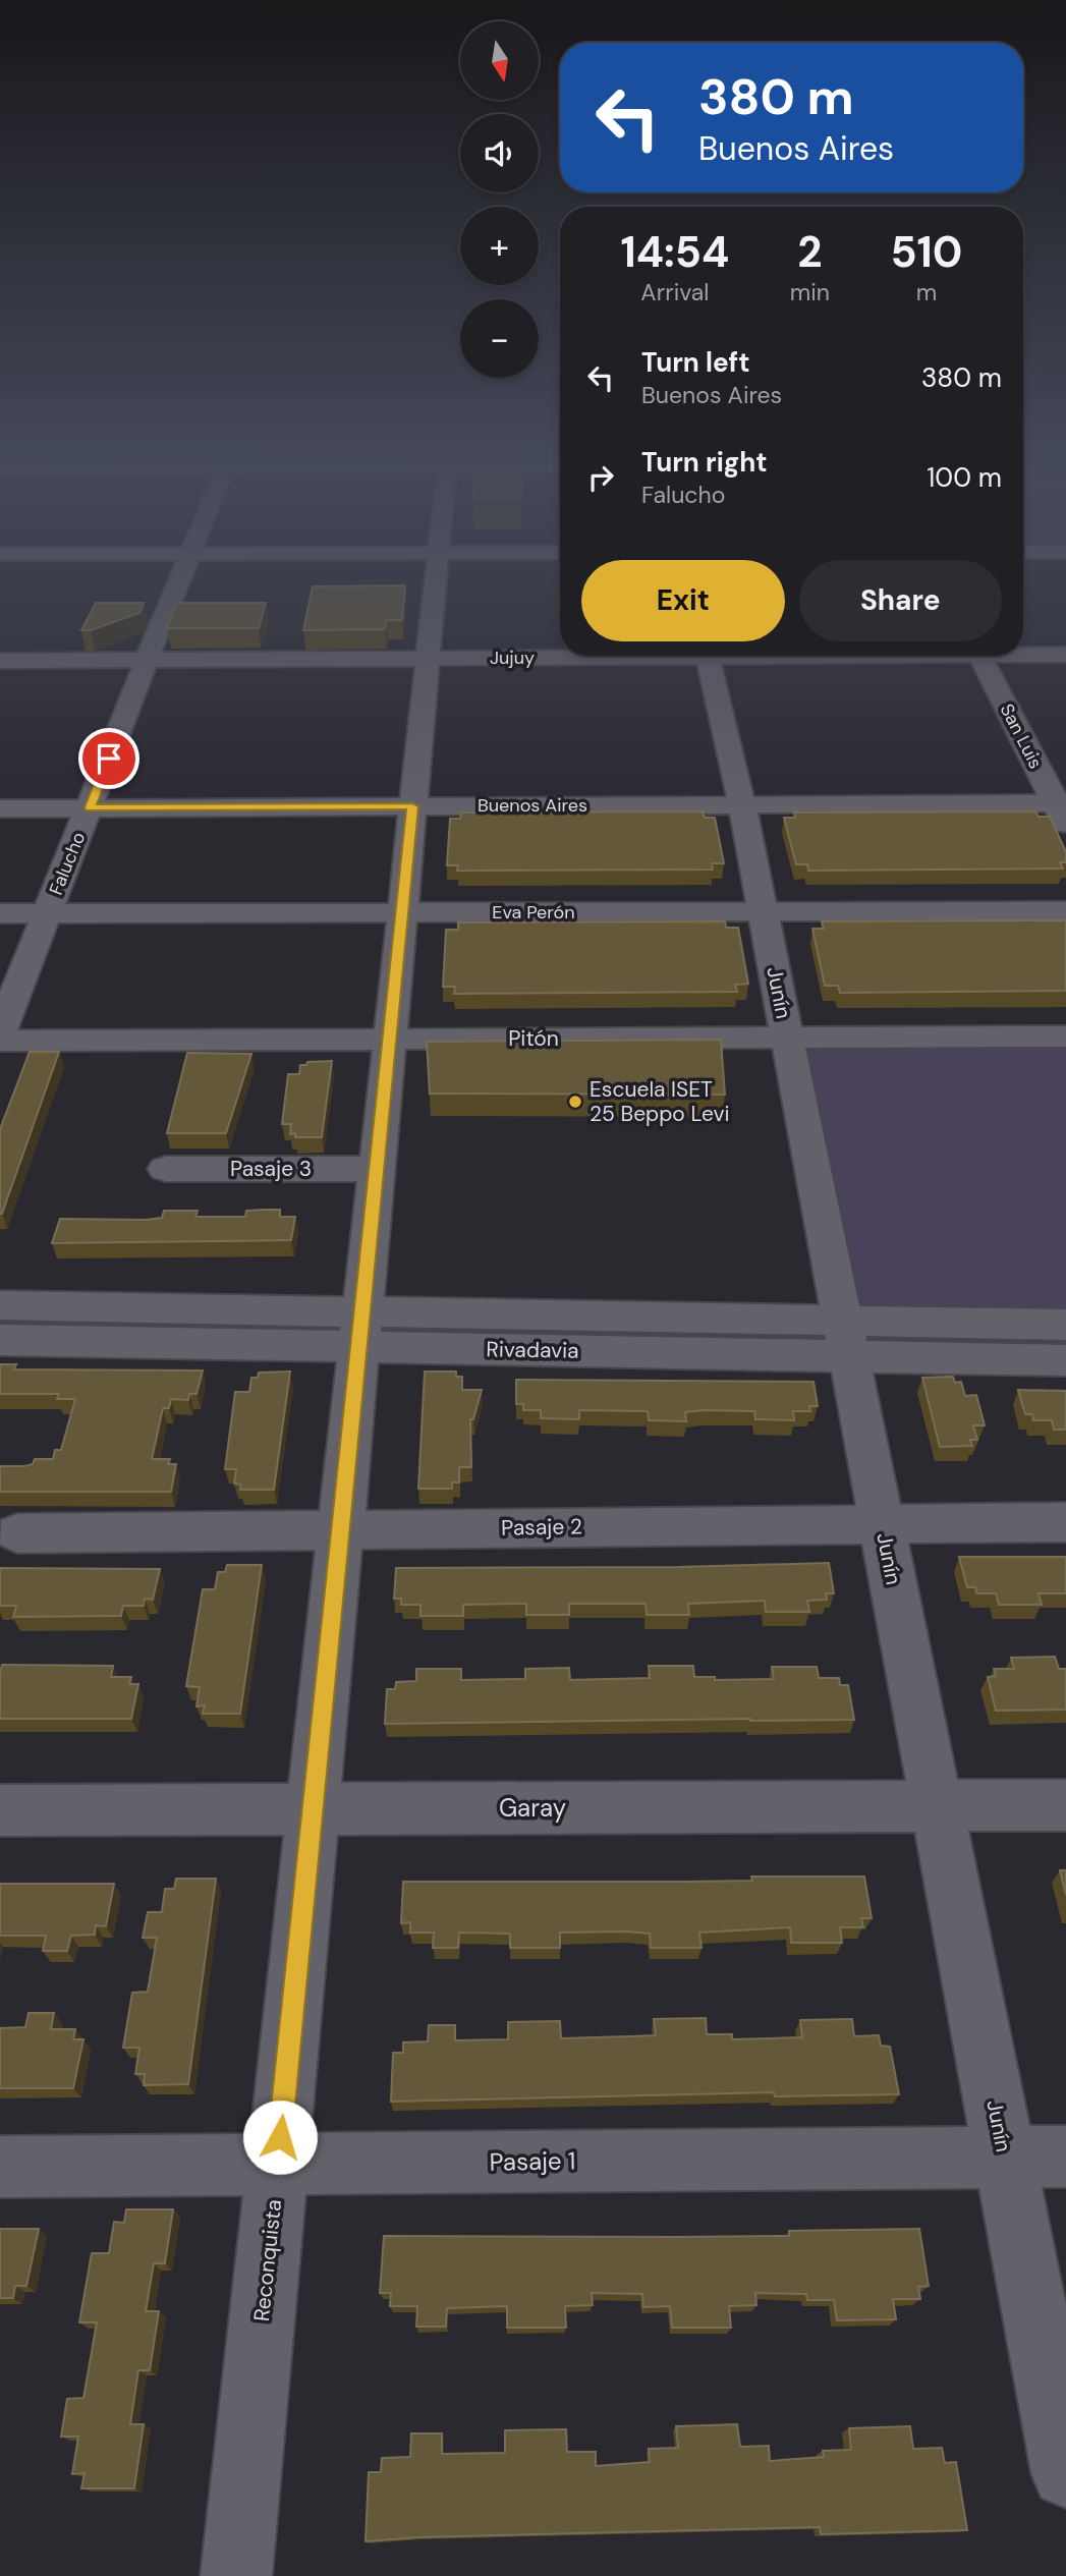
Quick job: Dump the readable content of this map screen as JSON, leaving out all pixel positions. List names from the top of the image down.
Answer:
{
  "streets": {
    "street": [
      "Jujuy",
      "San Luis",
      "Buenos Aires",
      "Falucho",
      "Eva Perón",
      "Junín",
      "Pitón",
      "Pasaje 3",
      "Rivadavia",
      "Pasaje 2",
      "Garay",
      "Pasaje 1",
      "Reconquista"
    ]
  },
  "crossings": [
    ["Jujuy", "Falucho"],
    ["Jujuy", "Reconquista"],
    ["San Luis", "Buenos Aires"],
    ["Buenos Aires", "Falucho"],
    ["Buenos Aires", "Junín"],
    ["Buenos Aires", "Reconquista"],
    ["Falucho", "Eva Perón"],
    ["Eva Perón", "Junín"],
    ["Eva Perón", "Reconquista"],
    ["Junín", "Pitón"],
    ["Junín", "Rivadavia"],
    ["Junín", "Pasaje 2"],
    ["Junín", "Garay"],
    ["Junín", "Pasaje 1"],
    ["Pitón", "Reconquista"],
    ["Pasaje 3", "Reconquista"],
    ["Rivadavia", "Reconquista"],
    ["Pasaje 2", "Reconquista"],
    ["Garay", "Reconquista"],
    ["Pasaje 1", "Reconquista"]
  ],
  "places": ["Escuela ISET 25 Beppo Levi"],
  "north": "bottom",
  "page": {
    "map_buttons": ["+", "−"],
    "turn": ["380 m", "Buenos Aires"],
    "eta": [
      "14:54",
      "Arrival",
      "2",
      "min",
      "510",
      "m"
    ],
    "list": [
      {
        "name": "Turn left",
        "note": "Buenos Aires",
        "value": "380 m"
      },
      {
        "name": "Turn right",
        "note": "Falucho",
        "value": "100 m"
      }
    ],
    "buttons": ["Exit", "Share"]
  }
}
